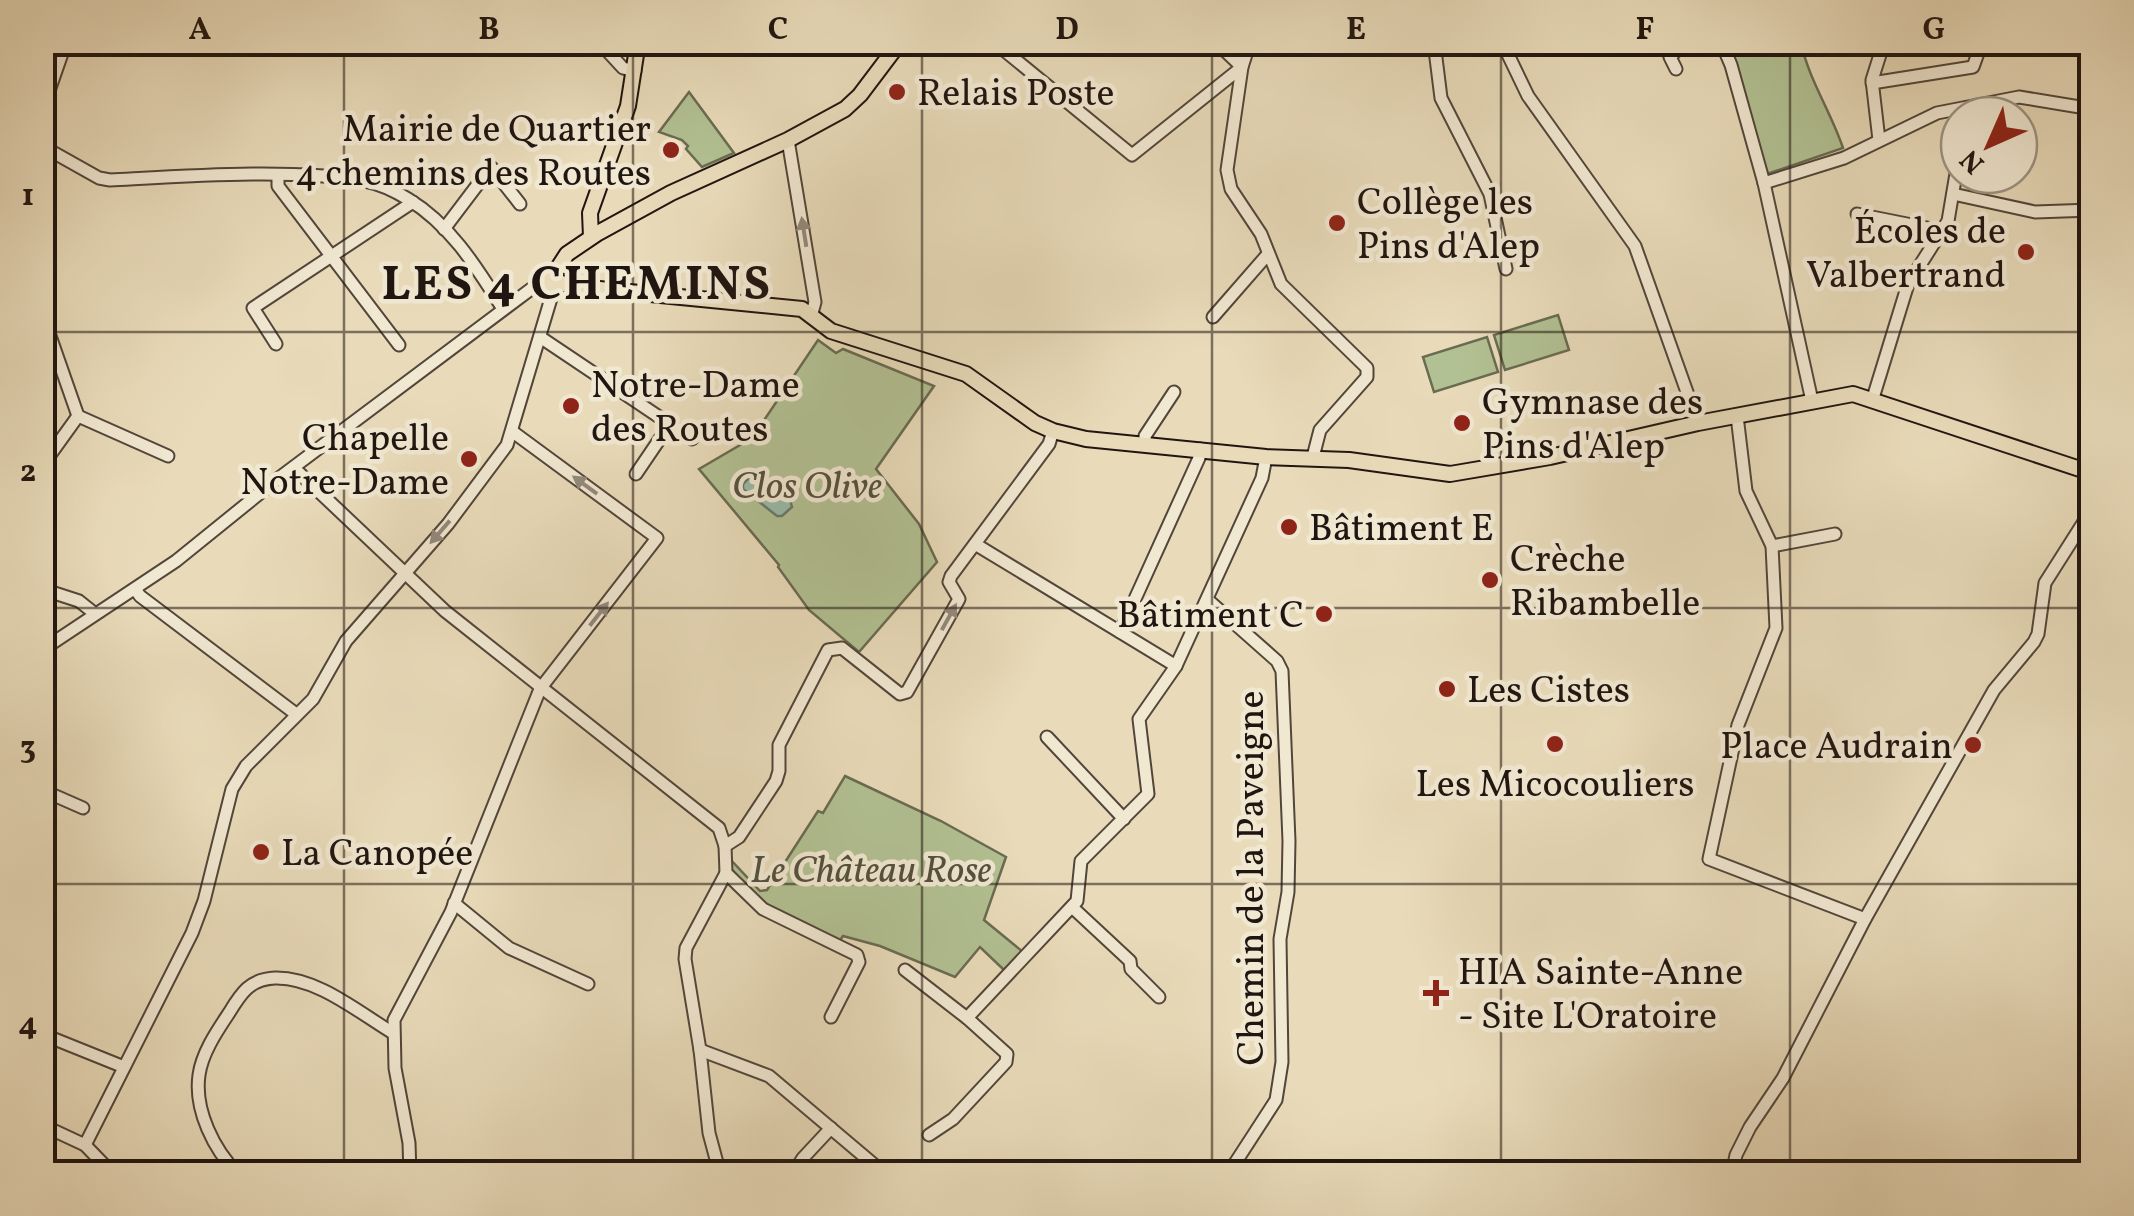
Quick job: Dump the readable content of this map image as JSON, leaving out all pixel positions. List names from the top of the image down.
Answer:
{
  "streets": {
    "street": ["Chemin de la Paveigne"]
  },
  "districts": ["LES 4 CHEMINS"],
  "parks": ["Clos Olive", "Le Château Rose"],
  "places": {
    "other": [
      "Relais Poste",
      "Mairie de Quartier 4 chemins des Routes",
      "Collège les Pins d'Alep",
      "Écoles de Valbertrand",
      "Notre-Dame des Routes",
      "Gymnase des Pins d'Alep",
      "Chapelle Notre-Dame",
      "Bâtiment E",
      "Crèche Ribambelle",
      "Bâtiment C",
      "Les Cistes",
      "Les Micocouliers",
      "Place Audrain",
      "La Canopée"
    ],
    "health": ["HIA Sainte-Anne - Site L'Oratoire"]
  },
  "north": "bottom left",
  "grid": {
    "columns": [
      "A",
      "B",
      "C",
      "D",
      "E",
      "F",
      "G"
    ],
    "rows": [
      "1",
      "2",
      "3",
      "4"
    ]
  }
}
